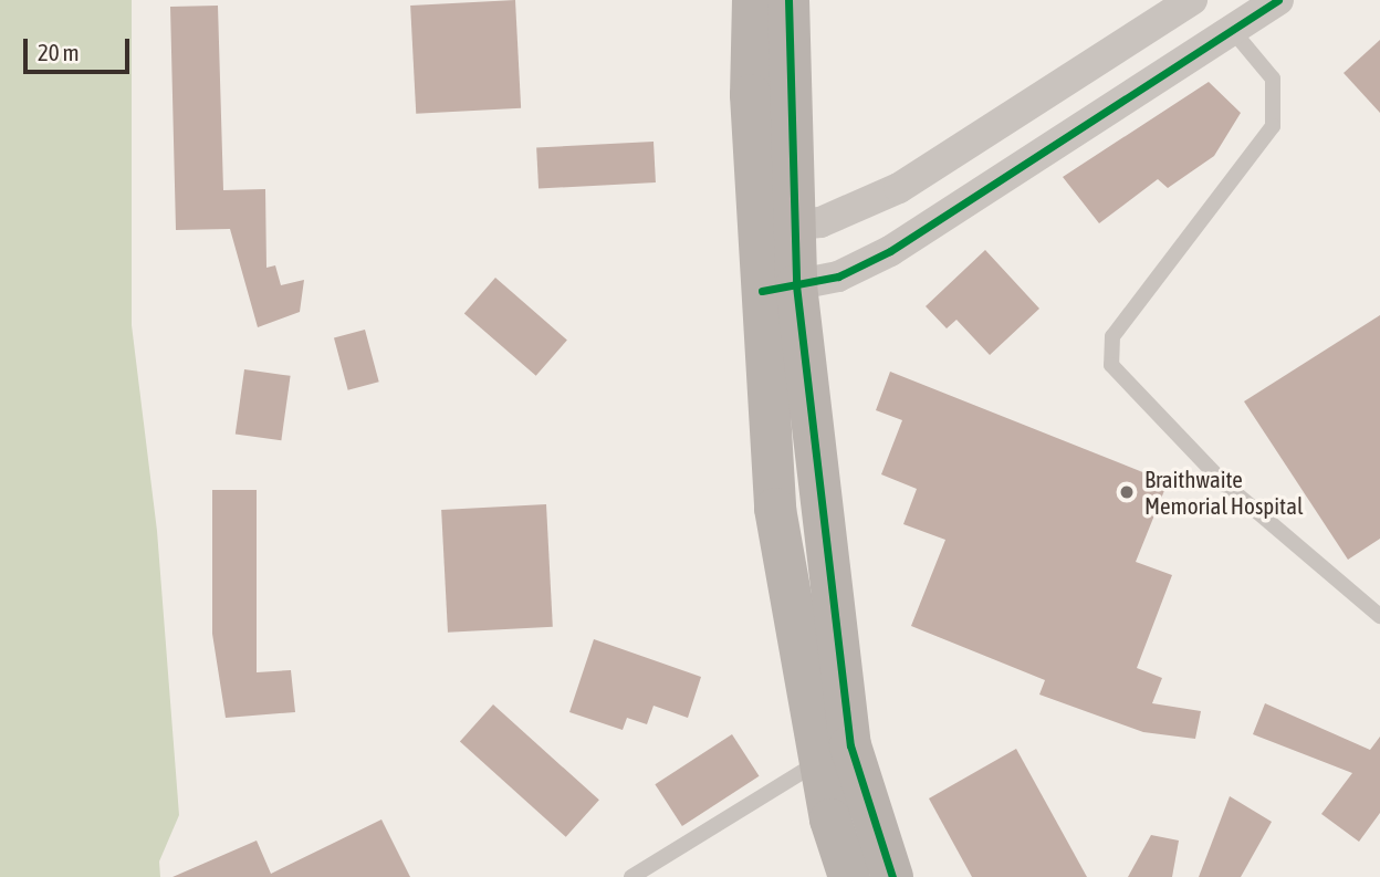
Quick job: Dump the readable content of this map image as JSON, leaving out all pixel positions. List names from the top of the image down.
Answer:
{
  "places": ["Braithwaite Memorial Hospital"],
  "scale_bar": "20 m"
}
